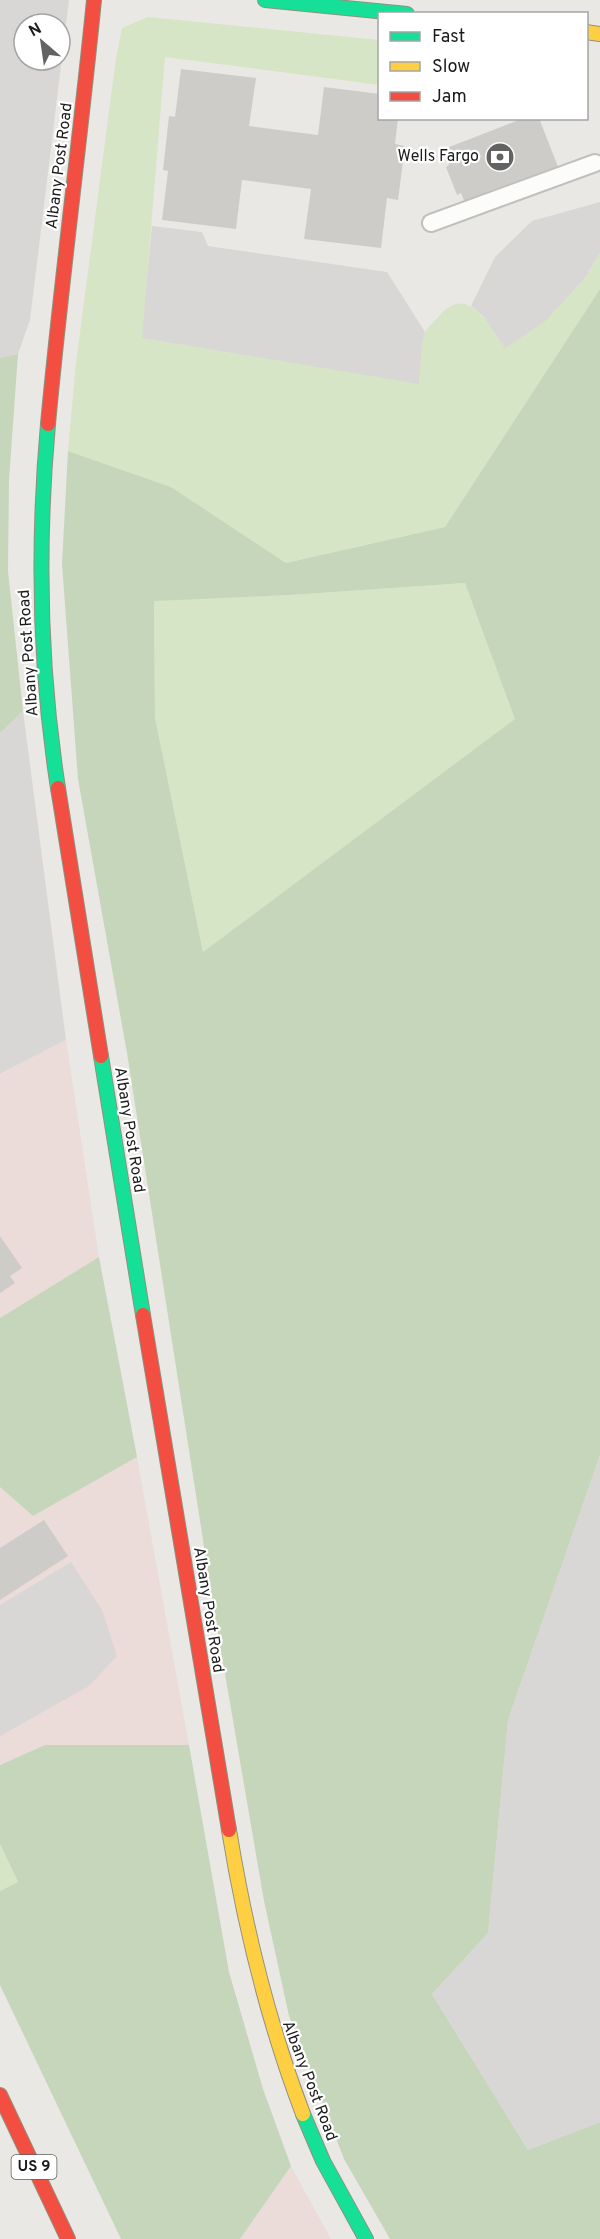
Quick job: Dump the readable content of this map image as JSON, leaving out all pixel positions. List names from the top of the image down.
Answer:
{
  "streets": {
    "main road": ["Albany Post Road", "US 9"]
  },
  "places": {
    "bank": ["Wells Fargo"]
  },
  "legend": ["Fast", "Slow", "Jam"],
  "north": "top left"
}
